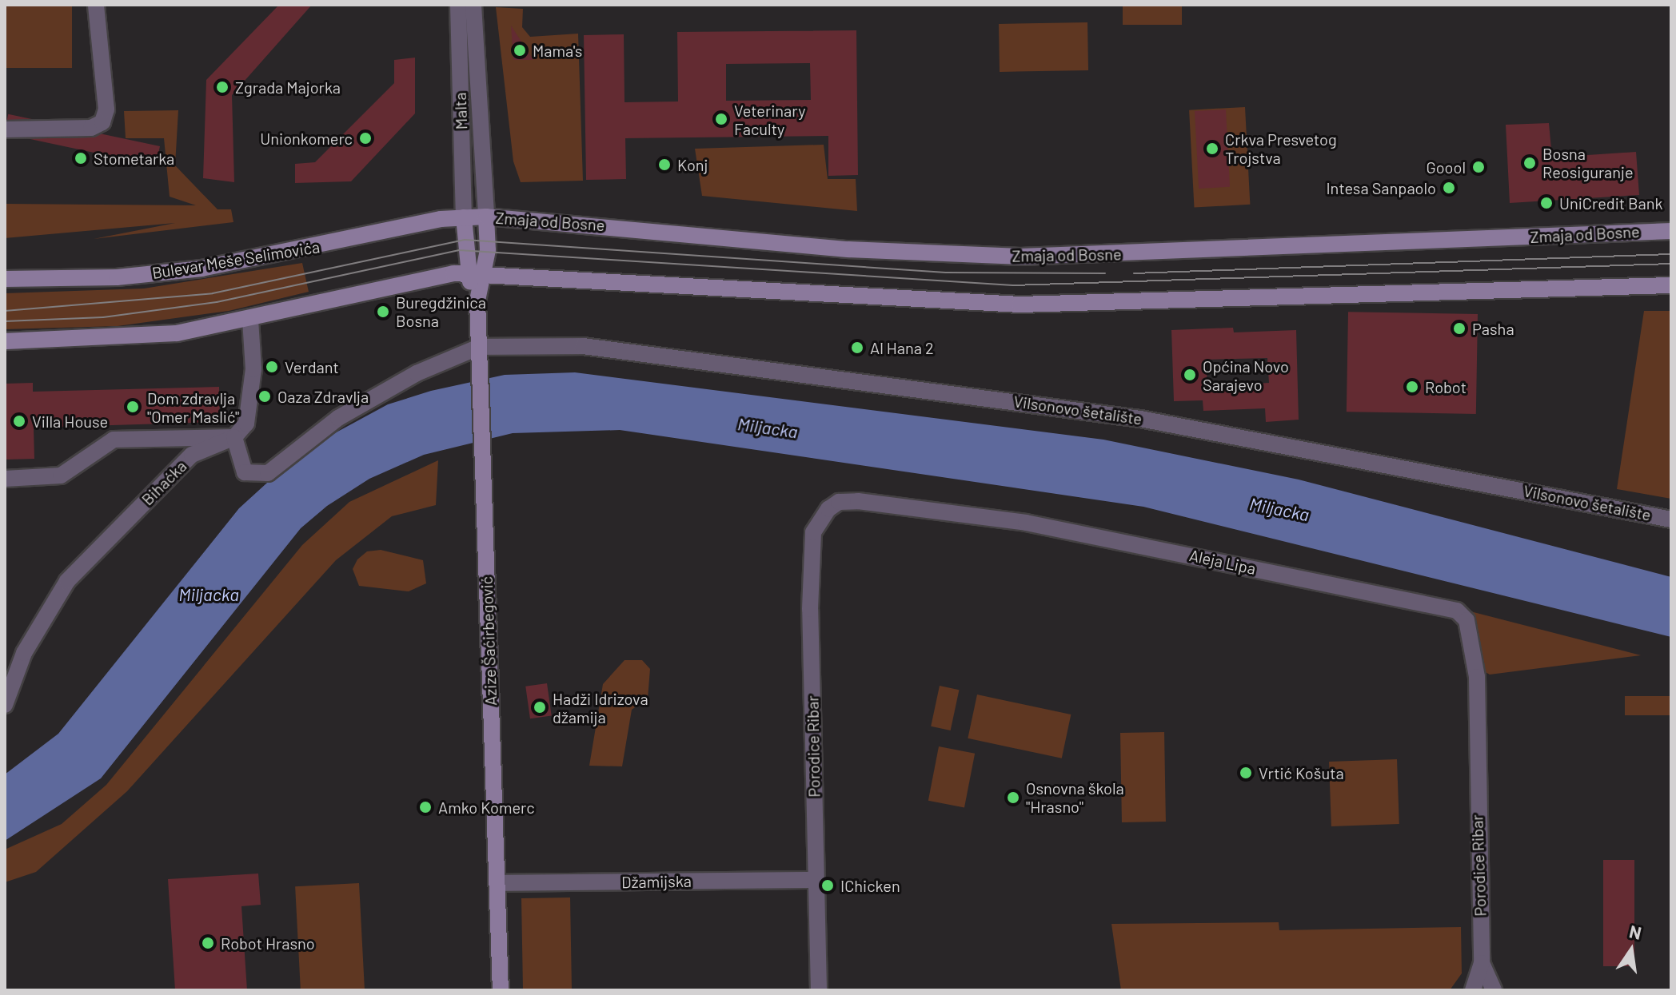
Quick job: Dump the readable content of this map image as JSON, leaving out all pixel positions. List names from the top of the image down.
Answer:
{
  "streets": {
    "main road": ["Zmaja od Bosne", "Bulevar Meše Selimovića", "Azize Šaćirbegović"],
    "street": [
      "Malta",
      "Vilsonovo šetalište",
      "Bihaćka",
      "Aleja Lipa",
      "Porodice Ribar",
      "Džamijska"
    ]
  },
  "crossings": [
    ["Malta", "Zmaja od Bosne"],
    ["Malta", "Bulevar Meše Selimovića"],
    ["Malta", "Azize Šaćirbegović"],
    ["Zmaja od Bosne", "Bulevar Meše Selimovića"],
    ["Zmaja od Bosne", "Azize Šaćirbegović"],
    ["Bulevar Meše Selimovića", "Azize Šaćirbegović"],
    ["Vilsonovo šetalište", "Azize Šaćirbegović"],
    ["Aleja Lipa", "Porodice Ribar"],
    ["Azize Šaćirbegović", "Džamijska"],
    ["Porodice Ribar", "Džamijska"]
  ],
  "water": ["Miljacka"],
  "places": [
    "Mama's",
    "Zgrada Majorka",
    "Veterinary Faculty",
    "Unionkomerc",
    "Crkva Presvetog Trojstva",
    "Stometarka",
    "Bosna Reosiguranje",
    "Konj",
    "Goool",
    "Intesa Sanpaolo",
    "UniCredit Bank",
    "Buregdžinica Bosna",
    "Pasha",
    "Al Hana 2",
    "Verdant",
    "Općina Novo Sarajevo",
    "Robot",
    "Oaza Zdravlja",
    "Dom zdravlja \"Omer Maslić\"",
    "Villa House",
    "Hadži Idrizova džamija",
    "Vrtić Košuta",
    "Osnovna škola \"Hrasno\"",
    "Amko Komerc",
    "IChicken",
    "Robot Hrasno"
  ],
  "north": "top"
}
